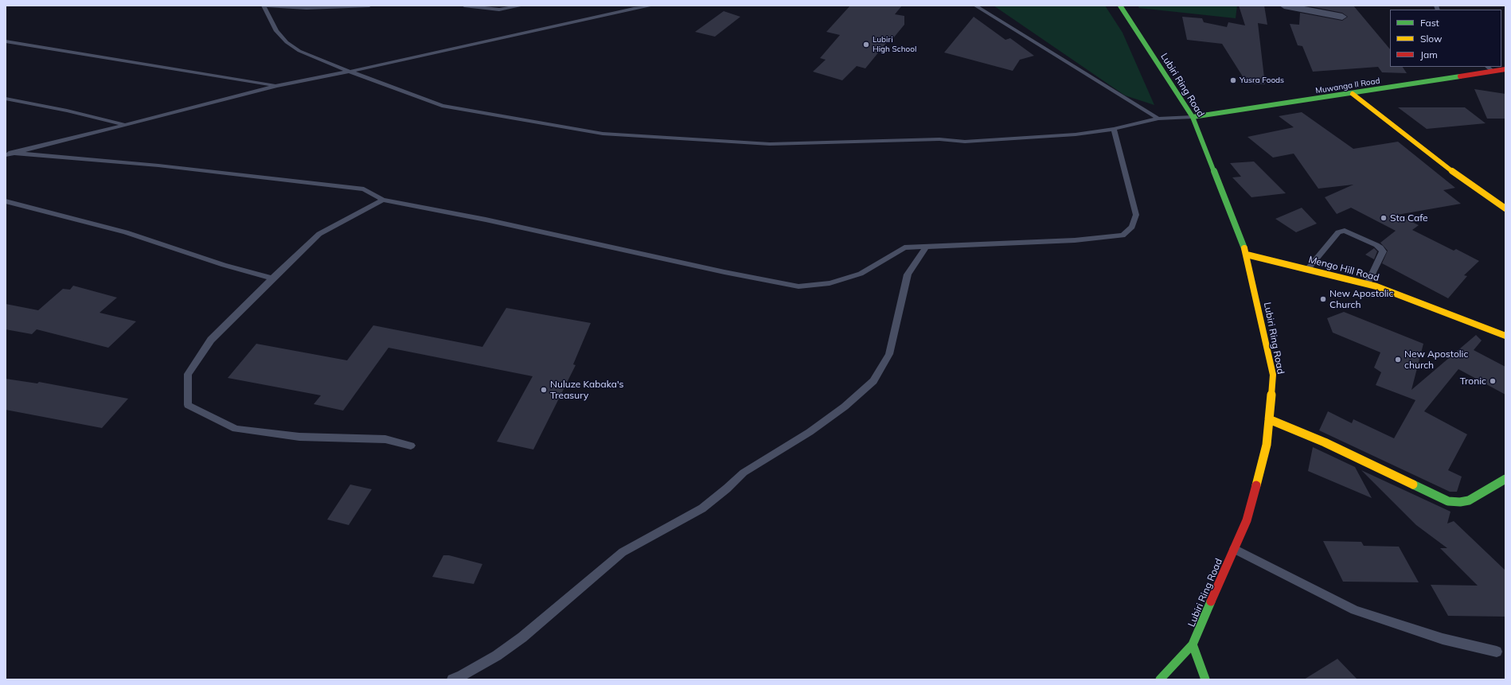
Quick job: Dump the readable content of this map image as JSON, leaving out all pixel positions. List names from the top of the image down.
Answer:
{
  "streets": {
    "main road": ["Lubiri Ring Road", "Muwanga II Road", "Mengo Hill Road"]
  },
  "crossings": [
    ["Lubiri Ring Road", "Muwanga II Road"],
    ["Lubiri Ring Road", "Mengo Hill Road"]
  ],
  "places": [
    "Lubiri High School",
    "Yusra Foods",
    "Sta Cafe",
    "New Apostolic Church",
    "New Apostolic church",
    "Tronic",
    "Nuluze Kabaka's Treasury"
  ],
  "legend": ["Fast", "Slow", "Jam"]
}
